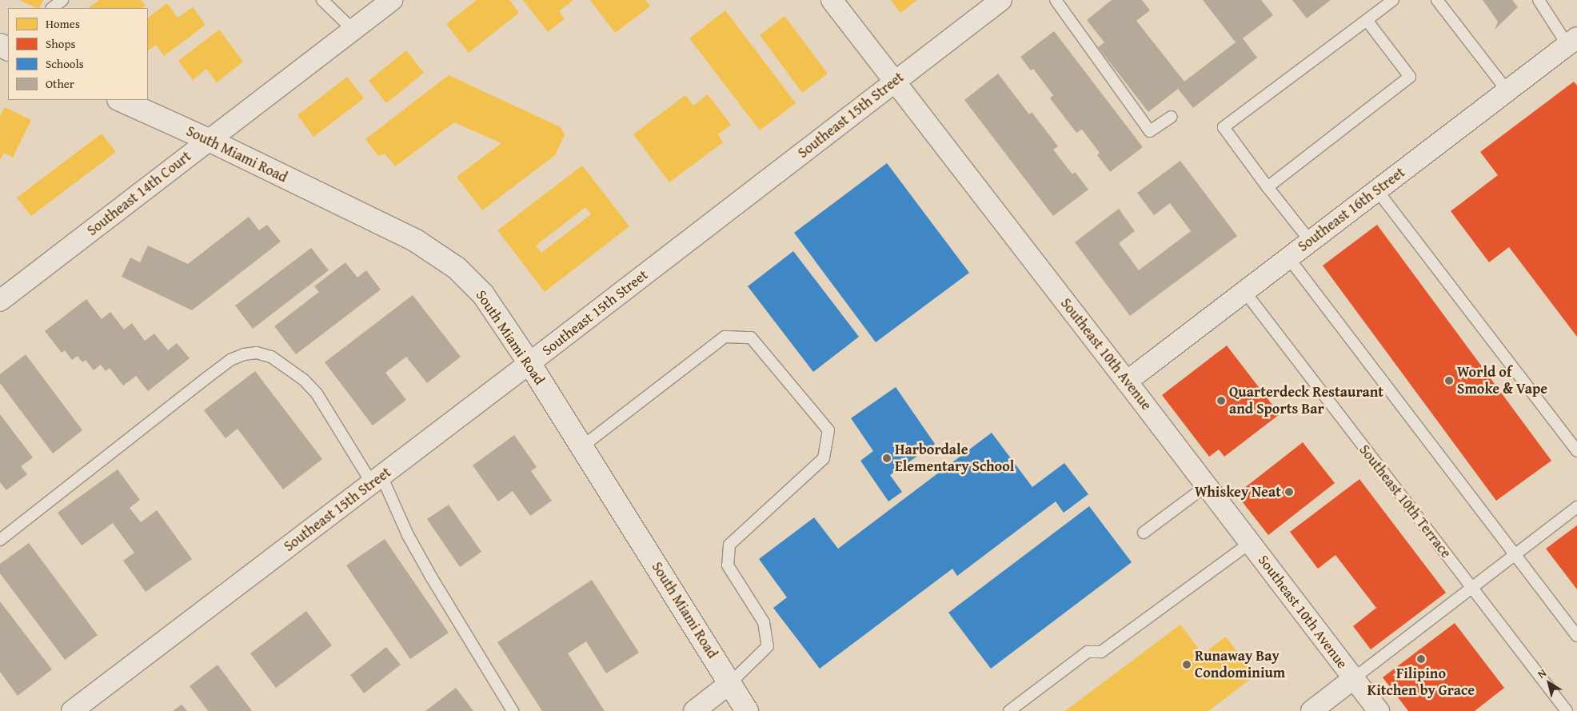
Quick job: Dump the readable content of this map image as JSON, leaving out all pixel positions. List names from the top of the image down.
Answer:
{
  "streets": {
    "street": [
      "Southeast 15th Street",
      "South Miami Road",
      "Southeast 14th Court",
      "Southeast 16th Street",
      "Southeast 10th Avenue"
    ],
    "lane": ["Southeast 10th Terrace"]
  },
  "crossings": [
    ["Southeast 15th Street", "South Miami Road"],
    ["Southeast 15th Street", "Southeast 10th Avenue"],
    ["South Miami Road", "Southeast 14th Court"],
    ["Southeast 16th Street", "Southeast 10th Avenue"],
    ["Southeast 16th Street", "Southeast 10th Terrace"]
  ],
  "places": [
    "World of Smoke & Vape",
    "Quarterdeck Restaurant and Sports Bar",
    "Harbordale Elementary School",
    "Whiskey Neat",
    "Filipino Kitchen by Grace",
    "Runaway Bay Condominium"
  ],
  "legend": [
    "Homes",
    "Shops",
    "Schools",
    "Other"
  ],
  "north": "top left"
}
